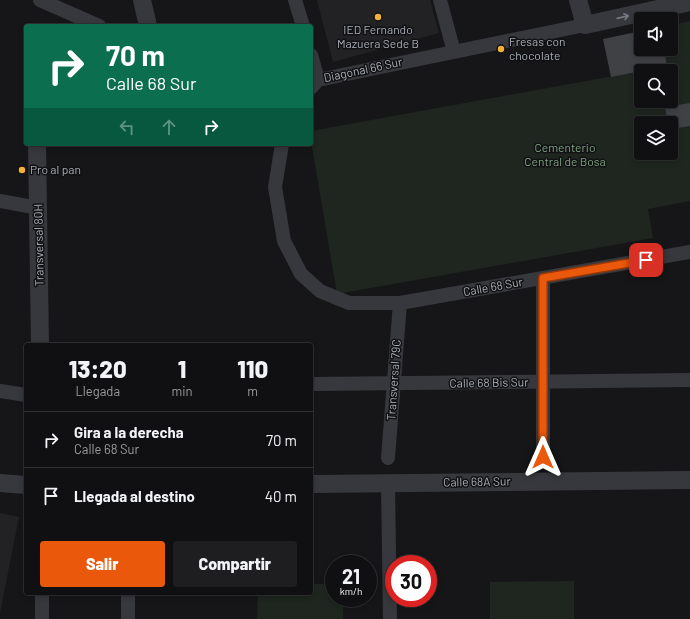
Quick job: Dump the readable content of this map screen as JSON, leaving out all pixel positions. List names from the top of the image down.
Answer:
{
  "streets": {
    "street": [
      "Diagonal 66 Sur",
      "Transversal 80H",
      "Calle 68 Sur",
      "Transversal 79C",
      "Calle 68 Bis Sur",
      "Calle 68A Sur"
    ]
  },
  "crossings": [
    ["Calle 68 Sur", "Transversal 79C"],
    ["Transversal 79C", "Calle 68 Bis Sur"]
  ],
  "parks": ["Cementerio Central de Bosa"],
  "places": ["IED Fernando Mazuera Sede B", "Fresas con chocolate", "Pro al pan"],
  "page": {
    "turn": ["70 m", "Calle 68 Sur"],
    "eta": [
      "13:20",
      "Llegada",
      "1",
      "min",
      "110",
      "m"
    ],
    "list": [
      {
        "name": "Gira a la derecha",
        "note": "Calle 68 Sur",
        "value": "70 m"
      },
      {
        "name": "Llegada al destino",
        "value": "40 m"
      }
    ],
    "buttons": ["Salir", "Compartir"],
    "speed": "21 km/h",
    "limit": "30"
  }
}
